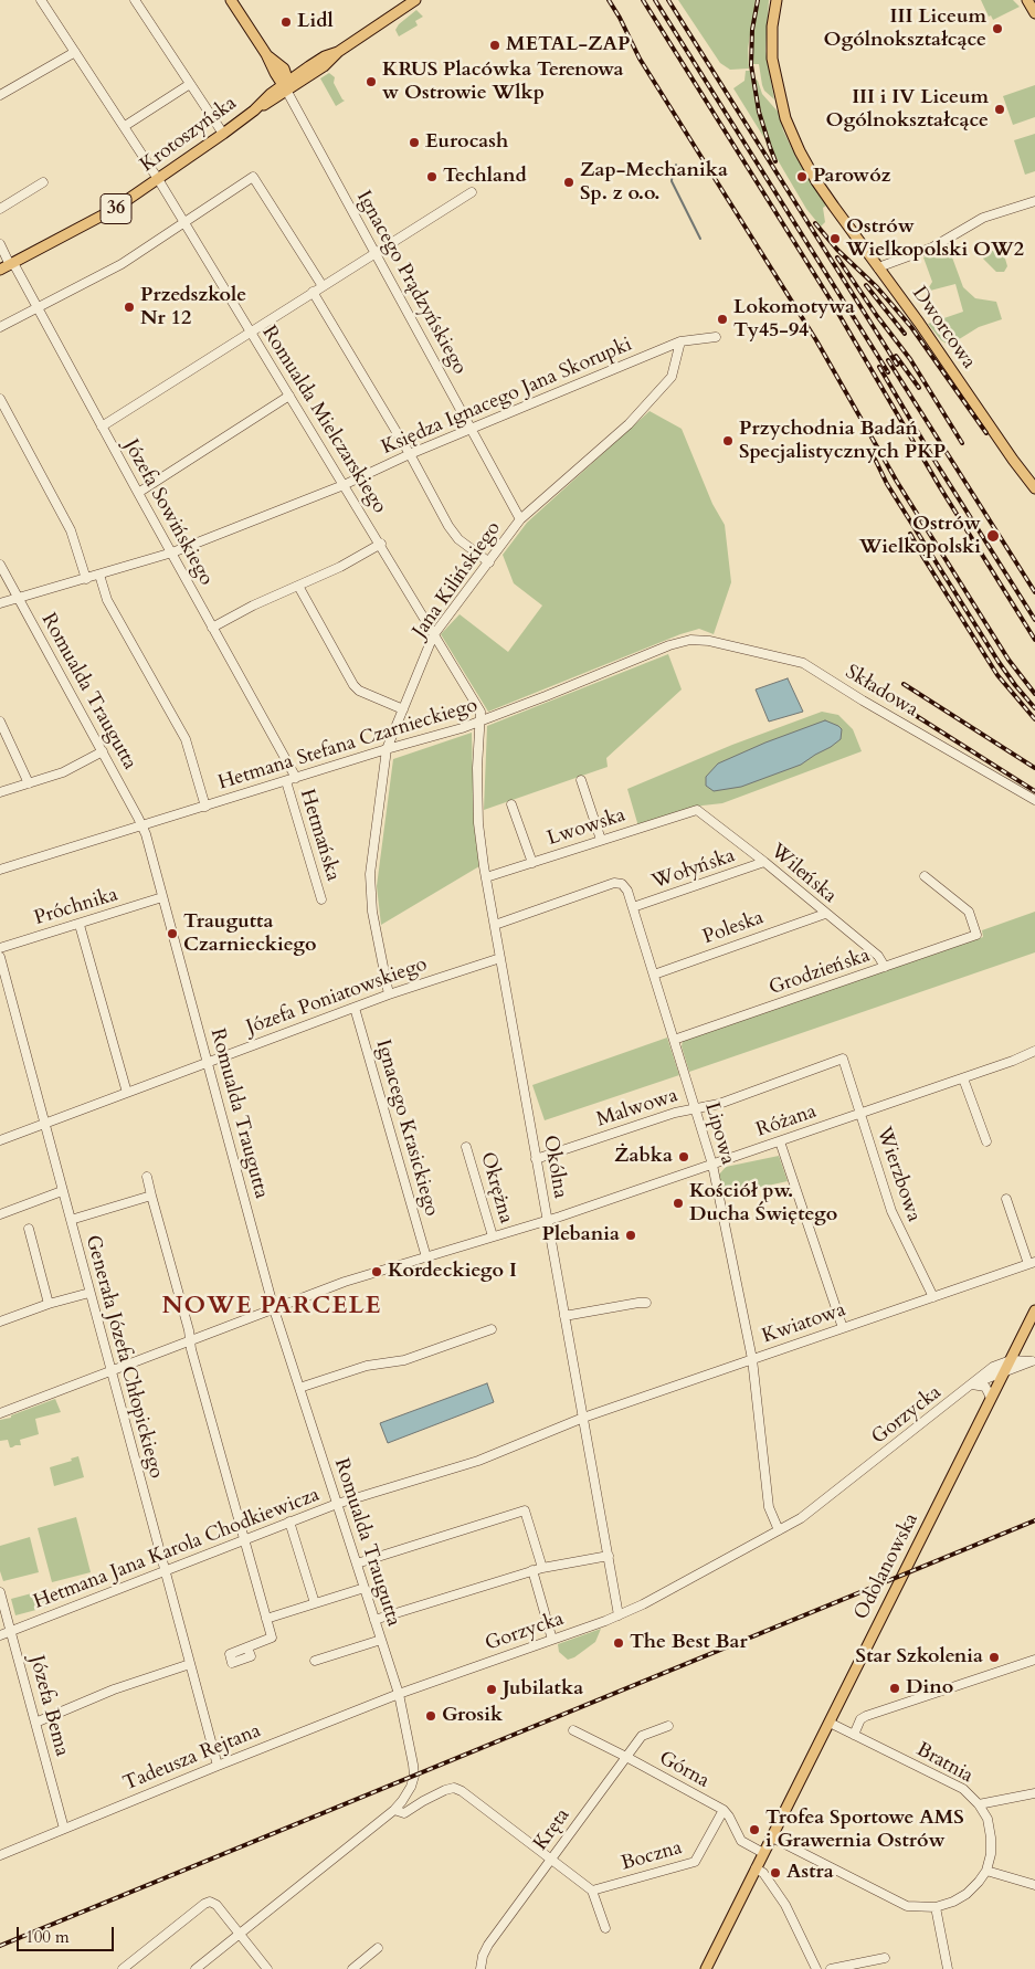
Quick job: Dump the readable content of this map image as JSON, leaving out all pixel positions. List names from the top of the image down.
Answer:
{
  "streets": {
    "main road": [
      "Krotoszyńska",
      "36",
      "Dworcowa",
      "Odolanowska"
    ],
    "street": [
      "Ignacego Prądzyńskiego",
      "Księdza Ignacego Jana Skorupki",
      "Romualda Mielczarskiego",
      "Józefa Sowińskiego",
      "Jana Kilińskiego",
      "Romualda Traugutta",
      "Składowa",
      "Hetmana Stefana Czarnieckiego",
      "Lwowska",
      "Hetmańska",
      "Wołyńska",
      "Wileńska",
      "Próchnika",
      "Poleska",
      "Grodzieńska",
      "Józefa Poniatowskiego",
      "Malwowa",
      "Różana",
      "Ignacego Krasickiego",
      "Lipowa",
      "Okólna",
      "Wierzbowa",
      "Okrężna",
      "Kwiatowa",
      "Generała Józefa Chłopickiego",
      "Gorzycka",
      "Hetmana Jana Karola Chodkiewicza",
      "Józefa Bema",
      "Tadeusza Rejtana",
      "Bratnia",
      "Górna",
      "Kręta",
      "Boczna"
    ]
  },
  "crossings": [
    ["Krotoszyńska", "Ignacego Prądzyńskiego"],
    ["Krotoszyńska", "Romualda Mielczarskiego"],
    ["Krotoszyńska", "Józefa Sowińskiego"],
    ["Ignacego Prądzyńskiego", "Księdza Ignacego Jana Skorupki"],
    ["Ignacego Prądzyńskiego", "Jana Kilińskiego"],
    ["Księdza Ignacego Jana Skorupki", "Romualda Mielczarskiego"],
    ["Księdza Ignacego Jana Skorupki", "Józefa Sowińskiego"],
    ["Księdza Ignacego Jana Skorupki", "Jana Kilińskiego"],
    ["Księdza Ignacego Jana Skorupki", "Romualda Traugutta"],
    ["Romualda Mielczarskiego", "Jana Kilińskiego"],
    ["Romualda Mielczarskiego", "Hetmana Stefana Czarnieckiego"],
    ["Romualda Mielczarskiego", "Okólna"],
    ["Józefa Sowińskiego", "Hetmana Stefana Czarnieckiego"],
    ["Jana Kilińskiego", "Hetmana Stefana Czarnieckiego"],
    ["Jana Kilińskiego", "Józefa Poniatowskiego"],
    ["Romualda Traugutta", "Hetmana Stefana Czarnieckiego"],
    ["Romualda Traugutta", "Próchnika"],
    ["Romualda Traugutta", "Józefa Poniatowskiego"],
    ["Romualda Traugutta", "Różana"],
    ["Romualda Traugutta", "Gorzycka"],
    ["Romualda Traugutta", "Hetmana Jana Karola Chodkiewicza"],
    ["Romualda Traugutta", "Tadeusza Rejtana"],
    ["Składowa", "Hetmana Stefana Czarnieckiego"],
    ["Hetmana Stefana Czarnieckiego", "Hetmańska"],
    ["Hetmana Stefana Czarnieckiego", "Okólna"],
    ["Lwowska", "Wileńska"],
    ["Lwowska", "Okólna"],
    ["Wołyńska", "Wileńska"],
    ["Wołyńska", "Lipowa"],
    ["Wileńska", "Poleska"],
    ["Wileńska", "Grodzieńska"],
    ["Poleska", "Lipowa"],
    ["Grodzieńska", "Lipowa"],
    ["Józefa Poniatowskiego", "Ignacego Krasickiego"],
    ["Józefa Poniatowskiego", "Okólna"],
    ["Józefa Poniatowskiego", "Generała Józefa Chłopickiego"],
    ["Malwowa", "Lipowa"],
    ["Malwowa", "Okólna"],
    ["Malwowa", "Wierzbowa"],
    ["Różana", "Ignacego Krasickiego"],
    ["Różana", "Lipowa"],
    ["Różana", "Okólna"],
    ["Różana", "Wierzbowa"],
    ["Różana", "Okrężna"],
    ["Różana", "Generała Józefa Chłopickiego"],
    ["Lipowa", "Okólna"],
    ["Lipowa", "Kwiatowa"],
    ["Lipowa", "Gorzycka"],
    ["Okólna", "Kwiatowa"],
    ["Okólna", "Gorzycka"],
    ["Okólna", "Hetmana Jana Karola Chodkiewicza"],
    ["Wierzbowa", "Kwiatowa"],
    ["Kwiatowa", "Hetmana Jana Karola Chodkiewicza"],
    ["Generała Józefa Chłopickiego", "Hetmana Jana Karola Chodkiewicza"],
    ["Generała Józefa Chłopickiego", "Tadeusza Rejtana"],
    ["Gorzycka", "Odolanowska"],
    ["Gorzycka", "Tadeusza Rejtana"],
    ["Hetmana Jana Karola Chodkiewicza", "Józefa Bema"],
    ["Odolanowska", "Bratnia"],
    ["Odolanowska", "Górna"],
    ["Józefa Bema", "Tadeusza Rejtana"],
    ["Górna", "Kręta"],
    ["Górna", "Boczna"]
  ],
  "districts": ["NOWE PARCELE"],
  "places": [
    "Lidl",
    "III Liceum Ogólnokształcące",
    "METAL-ZAP",
    "KRUS Placówka Terenowa w Ostrowie Wlkp",
    "III i IV Liceum Ogólnokształcące",
    "Eurocash",
    "Techland",
    "Parowóz",
    "Zap-Mechanika Sp. z o.o.",
    "Ostrów Wielkopolski OW2",
    "Przedszkole Nr 12",
    "Lokomotywa Ty45-94",
    "Przychodnia Badań Specjalistycznych PKP",
    "Ostrów Wielkopolski",
    "Traugutta Czarnieckiego",
    "Żabka",
    "Kościół pw. Ducha Świętego",
    "Plebania",
    "Kordeckiego I",
    "The Best Bar",
    "Star Szkolenia",
    "Dino",
    "Jubilatka",
    "Grosik",
    "Trofea Sportowe AMS i Grawernia Ostrów",
    "Astra"
  ],
  "scale_bar": "100 m"
}
